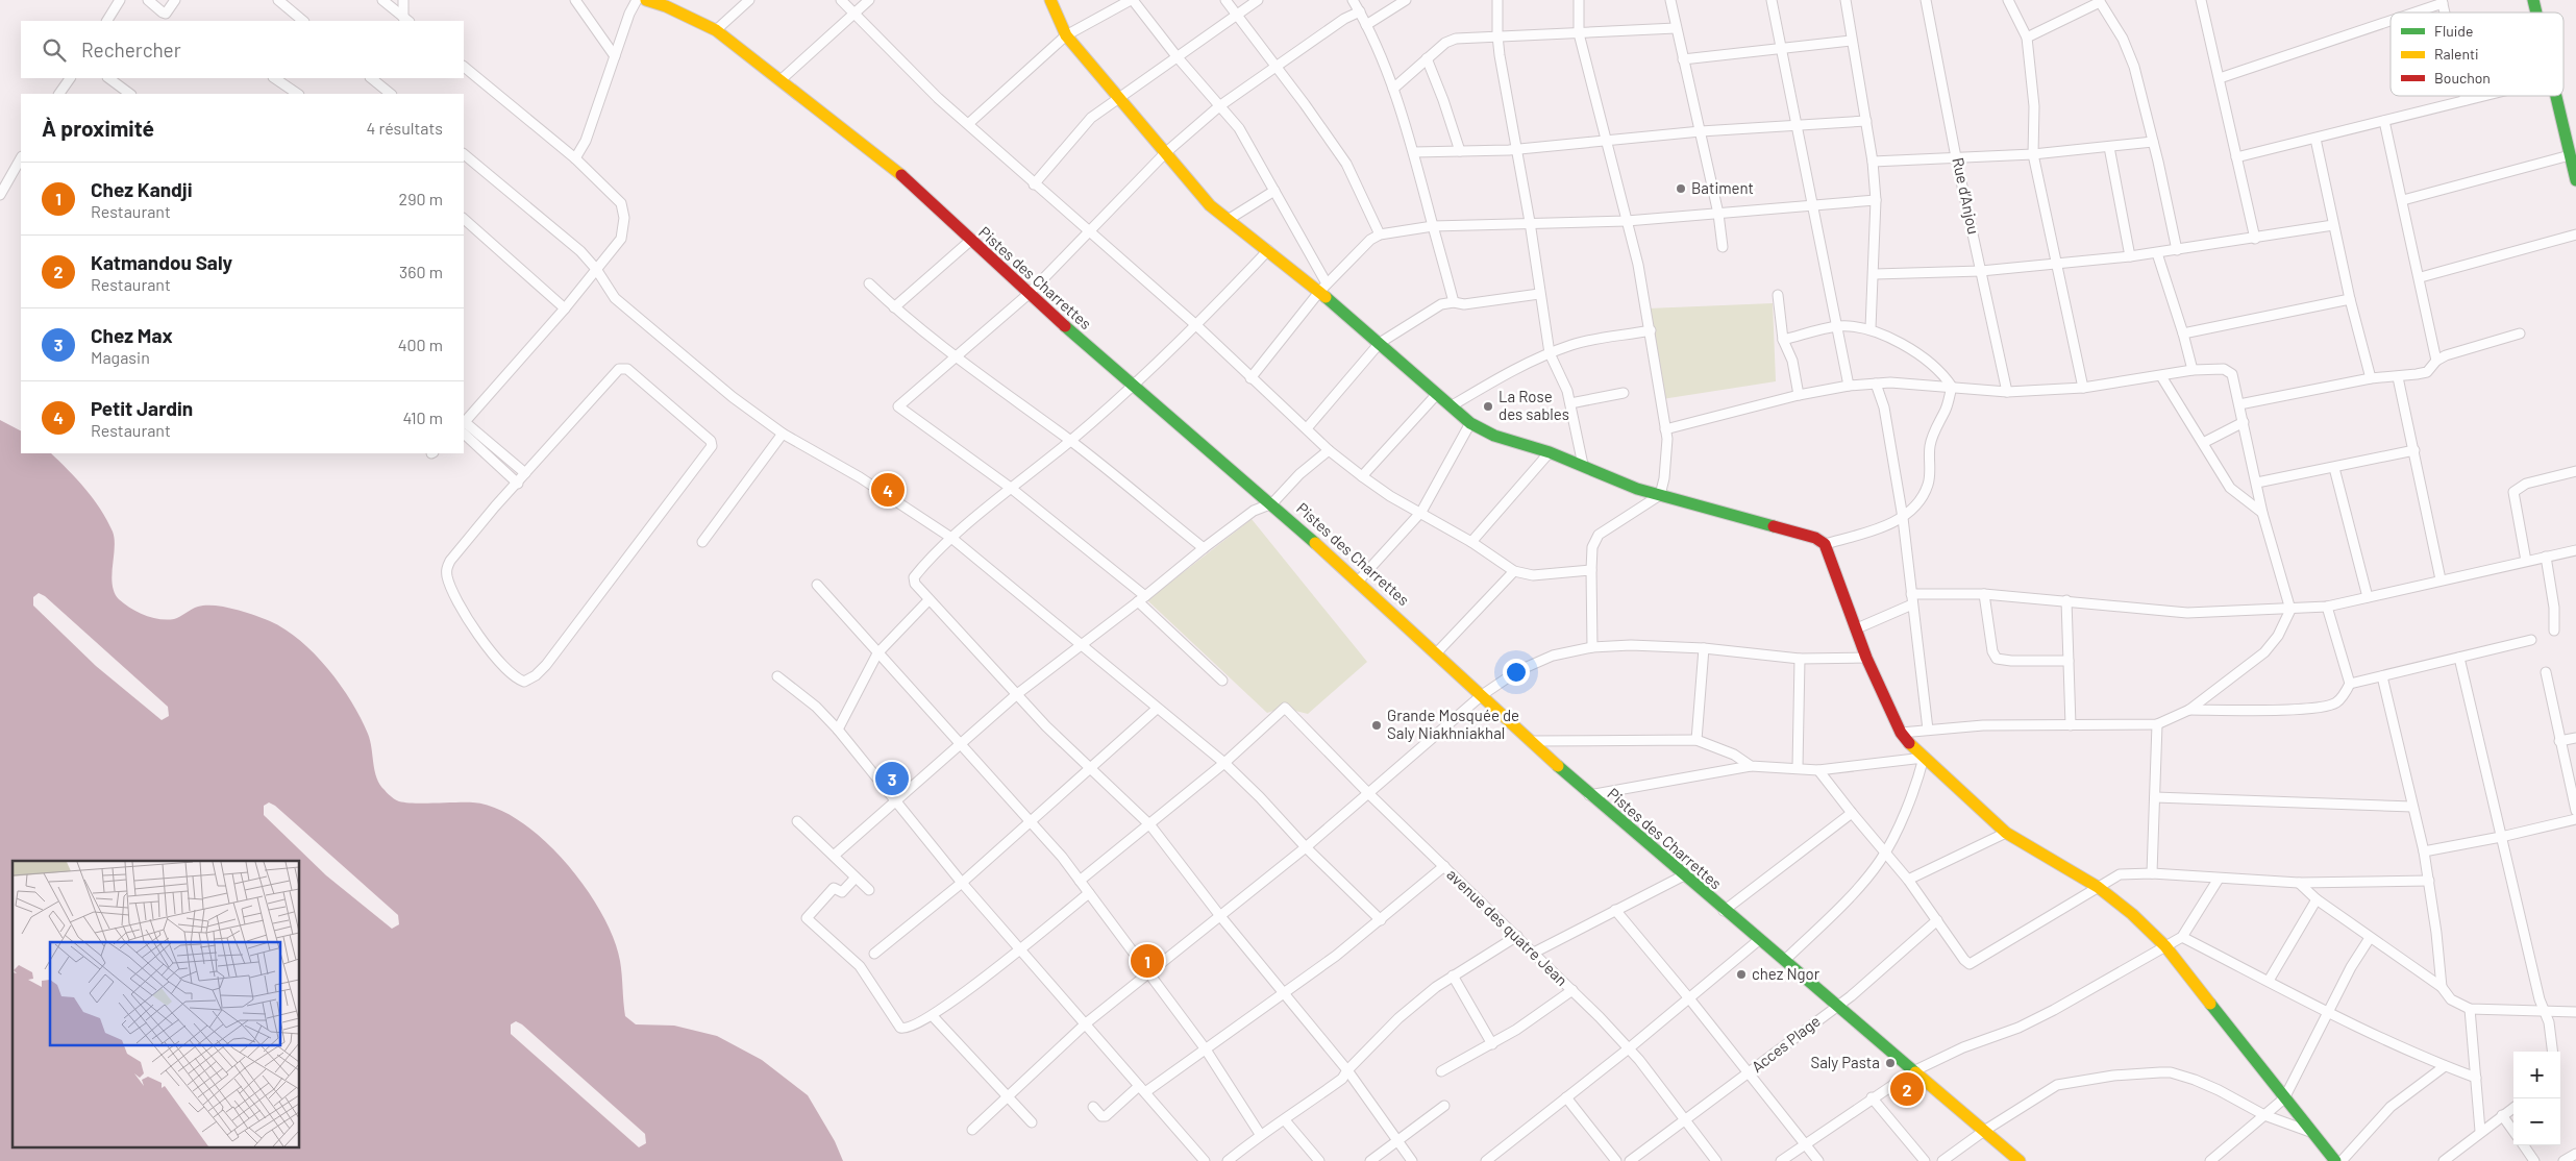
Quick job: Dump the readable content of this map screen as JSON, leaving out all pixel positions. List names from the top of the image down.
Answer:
{
  "streets": {
    "main road": ["Pistes des Charrettes"],
    "street": ["Rue d’Anjou", "avenue des quatre Jean", "Acces Plage"]
  },
  "crossings": [
    ["Pistes des Charrettes", "Acces Plage"],
    ["avenue des quatre Jean", "Acces Plage"]
  ],
  "places": [
    "Batiment",
    "La Rose des sables",
    "Grande Mosquée de Saly Niakhniakhal",
    "chez Ngor",
    "Saly Pasta"
  ],
  "legend": ["Fluide", "Ralenti", "Bouchon"],
  "page": {
    "search": "Rechercher",
    "heading": ["À proximité", "4 résultats"],
    "list": [
      {
        "mark": "1",
        "name": "Chez Kandji",
        "note": "Restaurant",
        "value": "290 m"
      },
      {
        "mark": "2",
        "name": "Katmandou Saly",
        "note": "Restaurant",
        "value": "360 m"
      },
      {
        "mark": "3",
        "name": "Chez Max",
        "note": "Magasin",
        "value": "400 m"
      },
      {
        "mark": "4",
        "name": "Petit Jardin",
        "note": "Restaurant",
        "value": "410 m"
      }
    ],
    "pins": [
      "4",
      "3",
      "1",
      "2"
    ],
    "map_buttons": ["+", "−"]
  }
}
